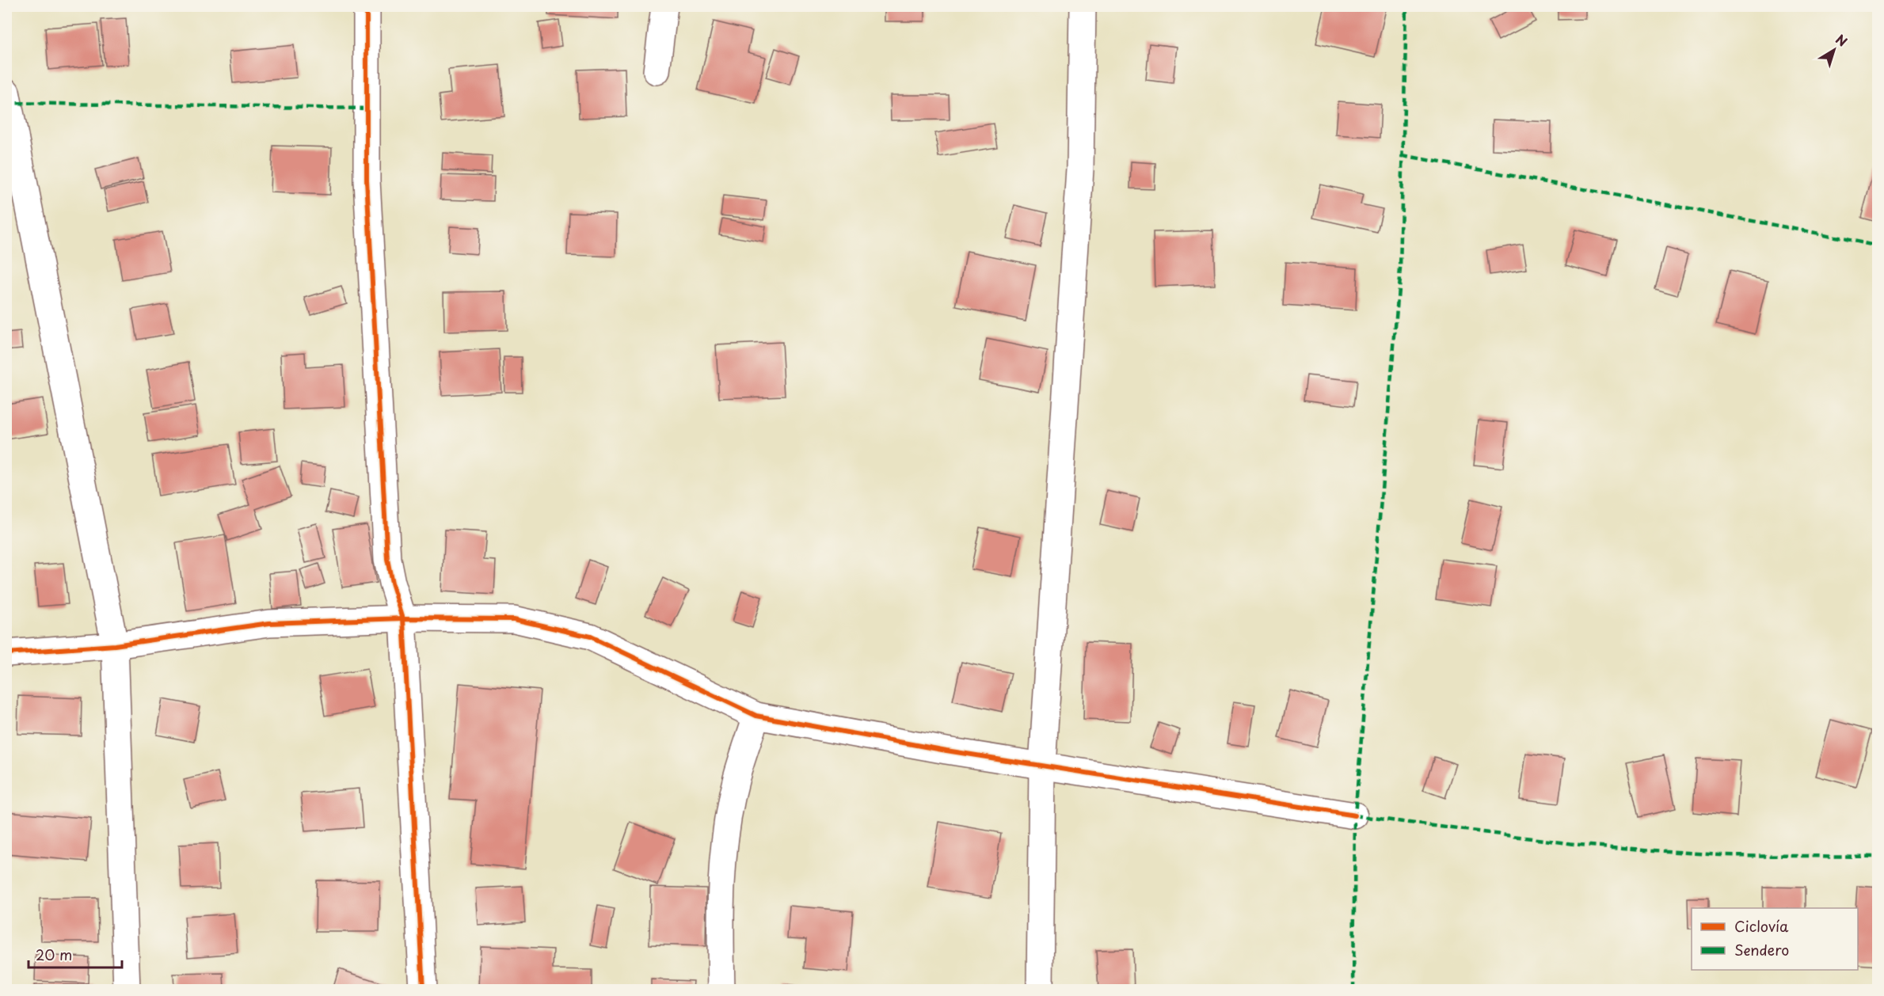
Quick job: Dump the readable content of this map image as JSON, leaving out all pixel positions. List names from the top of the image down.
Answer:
{
  "legend": ["Ciclovía", "Sendero"],
  "scale_bar": "20 m",
  "north": "top right"
}
